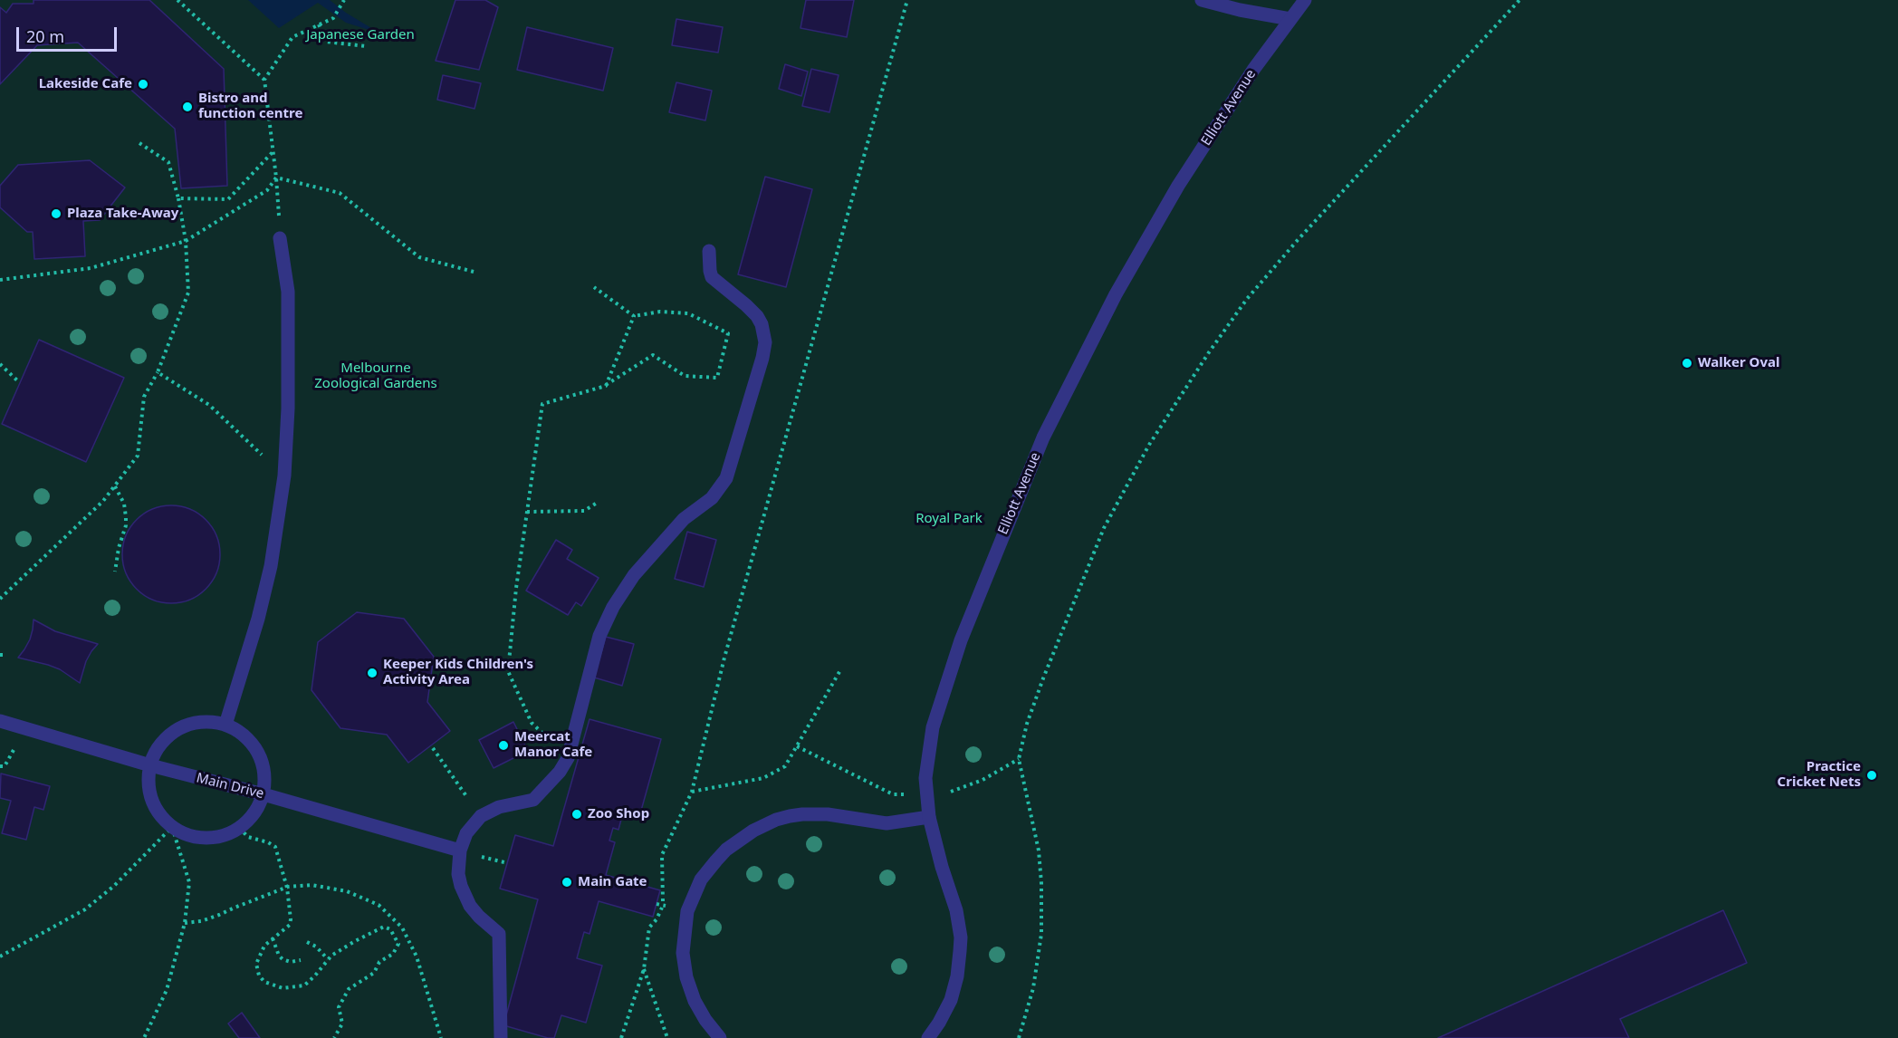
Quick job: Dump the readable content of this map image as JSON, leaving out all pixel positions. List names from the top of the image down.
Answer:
{
  "streets": {
    "street": ["Elliott Avenue", "Main Drive"]
  },
  "parks": ["Japanese Garden", "Melbourne Zoological Gardens", "Royal Park"],
  "places": [
    "Lakeside Cafe",
    "Bistro and function centre",
    "Plaza Take-Away",
    "Walker Oval",
    "Keeper Kids Children's Activity Area",
    "Meercat Manor Cafe",
    "Practice Cricket Nets",
    "Zoo Shop",
    "Main Gate"
  ],
  "scale_bar": "20 m"
}
